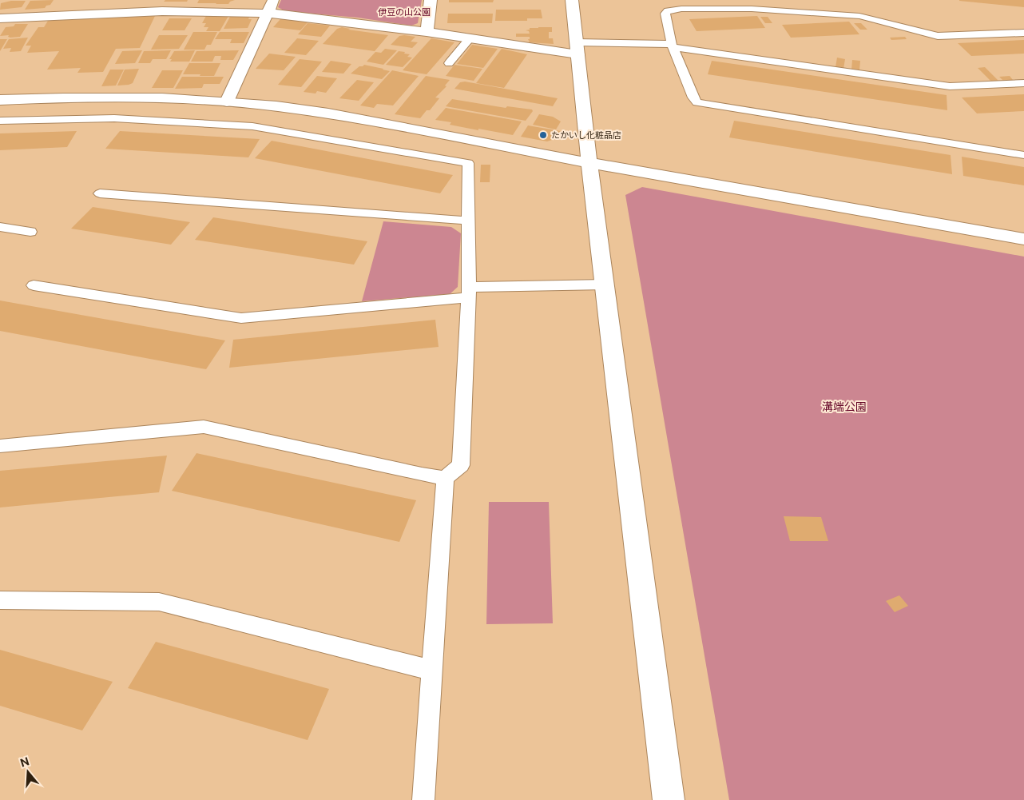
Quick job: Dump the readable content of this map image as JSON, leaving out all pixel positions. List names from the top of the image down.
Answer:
{
  "parks": ["伊豆の山公園", "溝端公園"],
  "places": ["たかいし化粧品店"],
  "north": "top"
}
